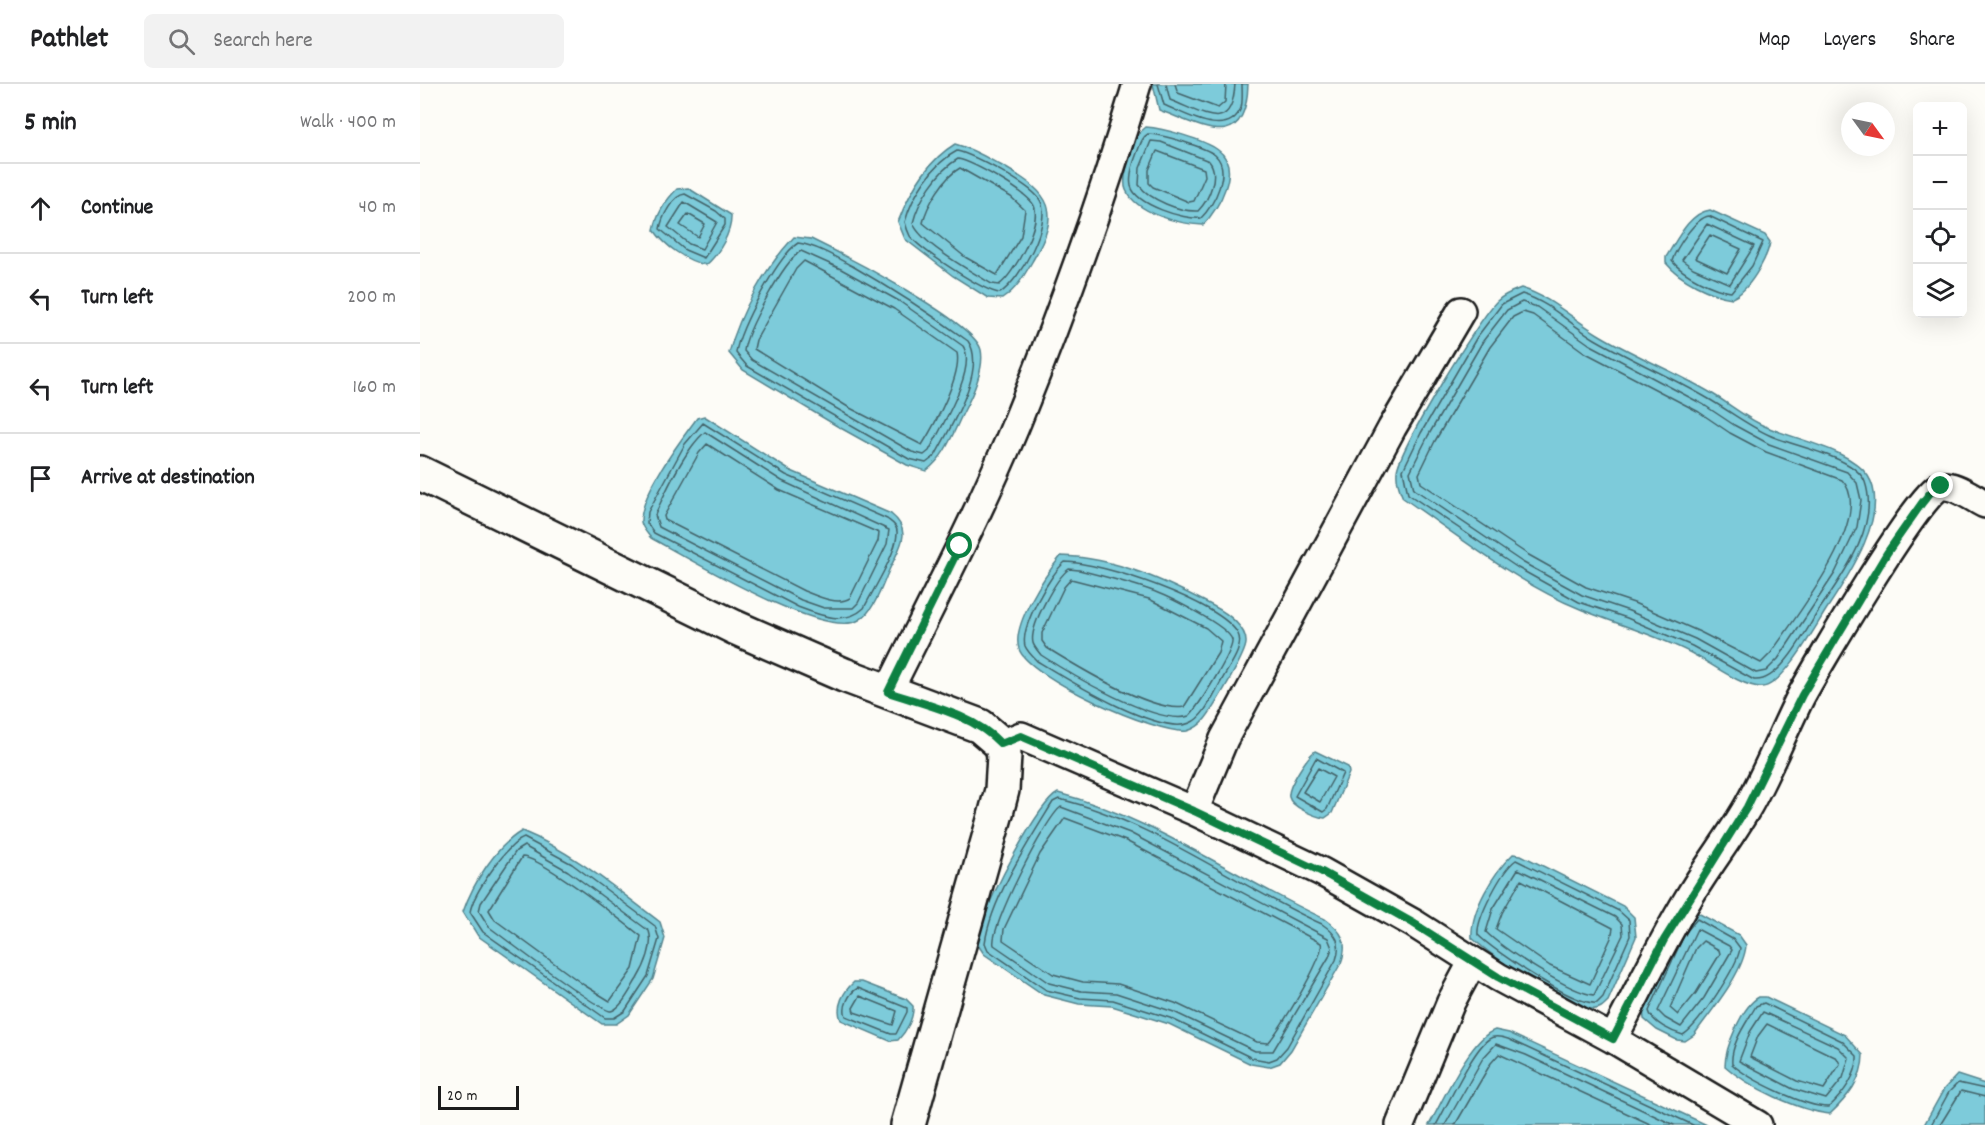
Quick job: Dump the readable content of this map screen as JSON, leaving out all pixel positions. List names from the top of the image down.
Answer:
{
  "scale_bar": "20 m",
  "north": "bottom right",
  "page": {
    "header": "Pathlet",
    "search": "Search here",
    "nav": ["Map", "Layers", "Share"],
    "heading": ["5 min", "Walk · 400 m"],
    "map_buttons": ["+", "−"],
    "list": [
      ["Continue", "40 m"],
      ["Turn left", "200 m"],
      ["Turn left", "160 m"],
      "Arrive at destination"
    ],
    "scale": "20 m"
  }
}
